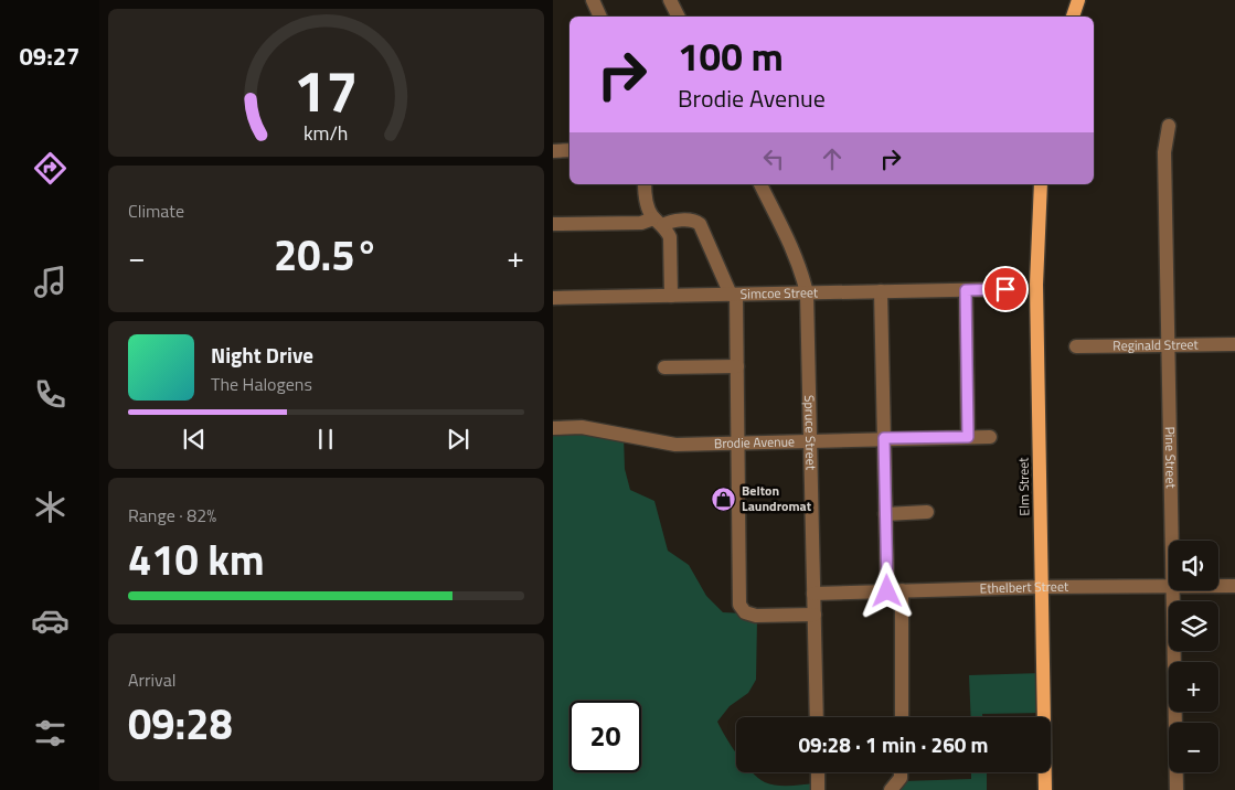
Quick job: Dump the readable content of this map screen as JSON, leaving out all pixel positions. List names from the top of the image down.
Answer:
{
  "streets": {
    "main road": ["Elm Street"],
    "street": [
      "Simcoe Street",
      "Reginald Street",
      "Spruce Street",
      "Brodie Avenue",
      "Pine Street",
      "Ethelbert Street"
    ]
  },
  "crossings": [
    ["Simcoe Street", "Spruce Street"],
    ["Reginald Street", "Pine Street"],
    ["Spruce Street", "Brodie Avenue"],
    ["Spruce Street", "Ethelbert Street"],
    ["Elm Street", "Ethelbert Street"]
  ],
  "places": {
    "shop": ["Belton Laundromat"]
  },
  "page": {
    "tabs": "09:27",
    "turn": ["100 m", "Brodie Avenue"],
    "tile": [
      "Climate",
      ["Range · 82%", "410 km"],
      ["Arrival", "09:28"]
    ],
    "heat": ["−", "20.5°", "+"],
    "song": ["Night Drive", "The Halogens"],
    "map_buttons": ["+", "−"],
    "limit": "20",
    "trip": "09:28 · 1 min · 260 m",
    "gauge": ["17", "km/h"]
  }
}
